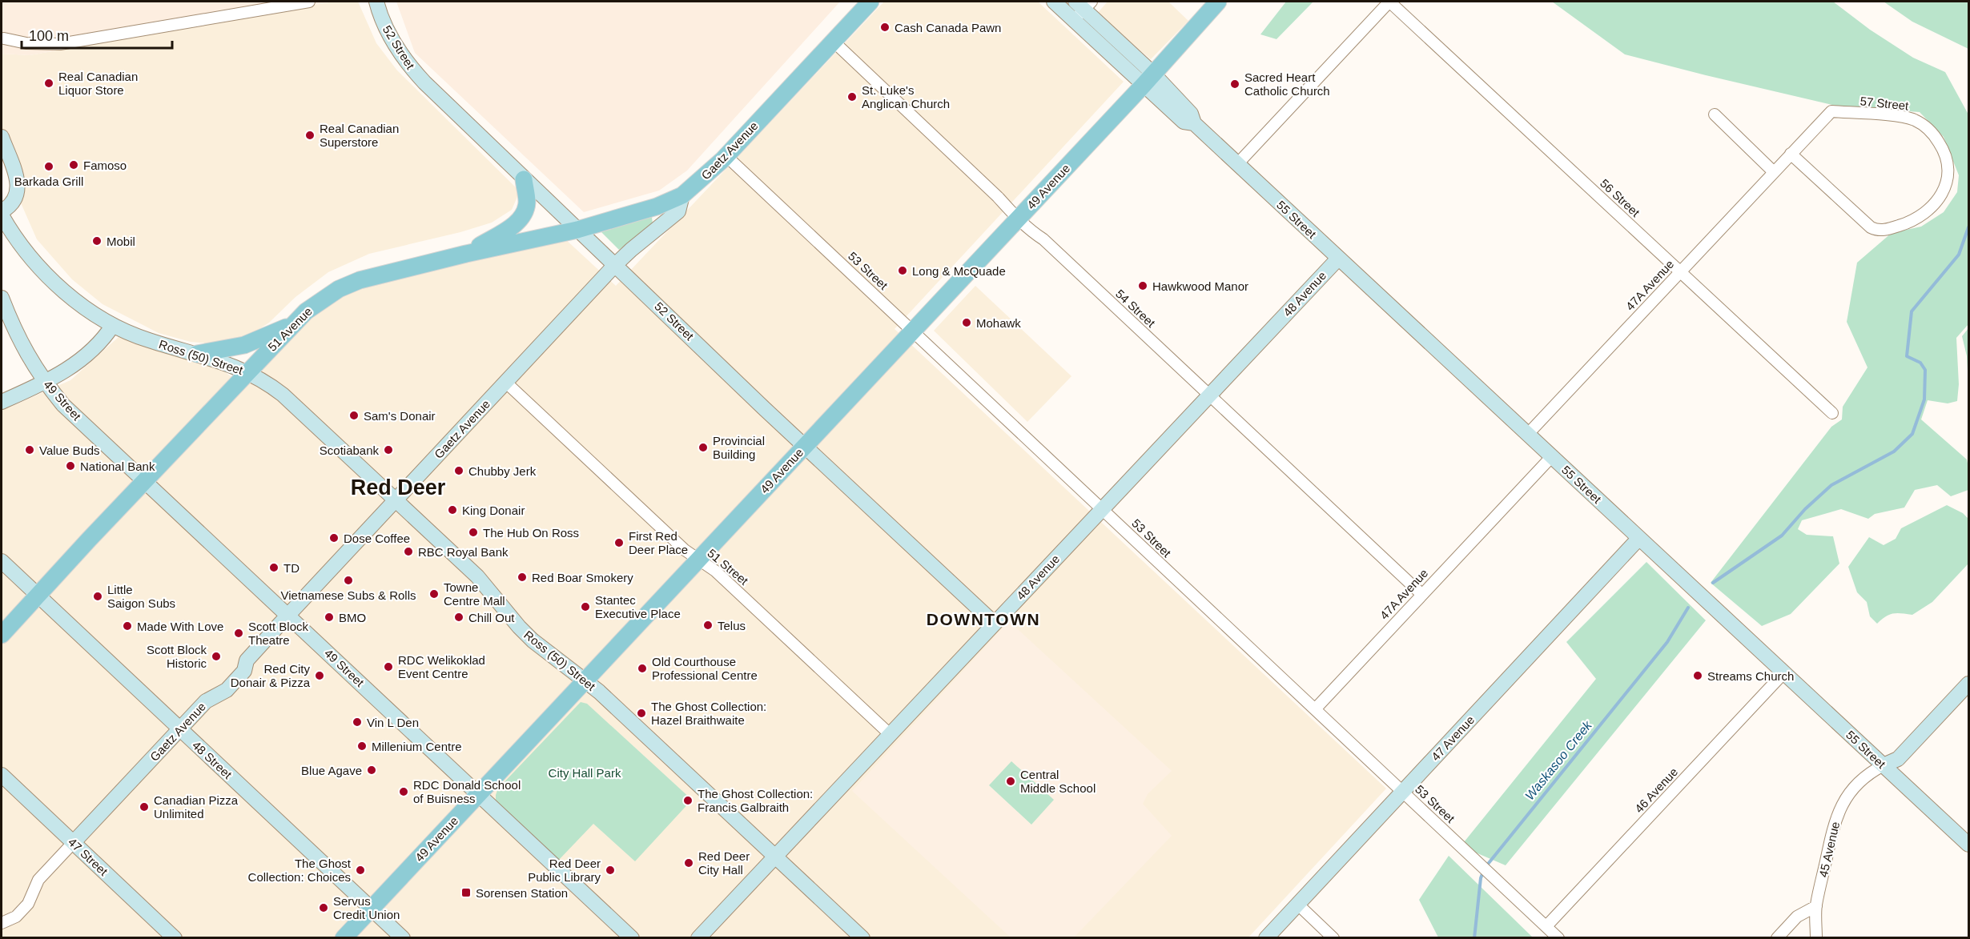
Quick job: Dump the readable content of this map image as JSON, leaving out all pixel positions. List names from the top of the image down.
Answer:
{
  "streets": {
    "main road": ["Gaetz Avenue", "49 Avenue", "51 Avenue"],
    "street": [
      "52 Street",
      "57 Street",
      "56 Street",
      "55 Street",
      "53 Street",
      "47A Avenue",
      "48 Avenue",
      "54 Street",
      "Ross (50) Street",
      "49 Street",
      "51 Street",
      "47 Avenue",
      "48 Street",
      "46 Avenue",
      "45 Avenue",
      "47 Street"
    ]
  },
  "crossings": [
    ["52 Street", "Gaetz Avenue"],
    ["52 Street", "49 Avenue"],
    ["52 Street", "48 Avenue"],
    ["52 Street", "51 Avenue"],
    ["57 Street", "47A Avenue"],
    ["Gaetz Avenue", "53 Street"],
    ["Gaetz Avenue", "54 Street"],
    ["Gaetz Avenue", "51 Avenue"],
    ["Gaetz Avenue", "Ross (50) Street"],
    ["Gaetz Avenue", "49 Street"],
    ["Gaetz Avenue", "51 Street"],
    ["Gaetz Avenue", "48 Street"],
    ["Gaetz Avenue", "47 Street"],
    ["49 Avenue", "55 Street"],
    ["49 Avenue", "53 Street"],
    ["49 Avenue", "54 Street"],
    ["49 Avenue", "Ross (50) Street"],
    ["49 Avenue", "49 Street"],
    ["49 Avenue", "51 Street"],
    ["49 Avenue", "48 Street"],
    ["56 Street", "47A Avenue"],
    ["55 Street", "47A Avenue"],
    ["55 Street", "48 Avenue"],
    ["55 Street", "47 Avenue"],
    ["55 Street", "46 Avenue"],
    ["55 Street", "45 Avenue"],
    ["53 Street", "47A Avenue"],
    ["53 Street", "48 Avenue"],
    ["53 Street", "47 Avenue"],
    ["53 Street", "46 Avenue"],
    ["47A Avenue", "54 Street"],
    ["48 Avenue", "54 Street"],
    ["48 Avenue", "Ross (50) Street"],
    ["48 Avenue", "51 Street"],
    ["51 Avenue", "Ross (50) Street"],
    ["51 Avenue", "49 Street"],
    ["51 Avenue", "48 Street"]
  ],
  "districts": ["Red Deer", "DOWNTOWN"],
  "water": ["Waskasoo Creek"],
  "parks": ["City Hall Park"],
  "places": {
    "other": [
      "Cash Canada Pawn",
      "Real Canadian Liquor Store",
      "Sacred Heart Catholic Church",
      "St. Luke's Anglican Church",
      "Real Canadian Superstore",
      "Famoso",
      "Barkada Grill",
      "Mobil",
      "Long & McQuade",
      "Hawkwood Manor",
      "Mohawk",
      "Sam's Donair",
      "Provincial Building",
      "Value Buds",
      "Scotiabank",
      "National Bank",
      "Chubby Jerk",
      "King Donair",
      "The Hub On Ross",
      "Dose Coffee",
      "First Red Deer Place",
      "RBC Royal Bank",
      "TD",
      "Red Boar Smokery",
      "Vietnamese Subs & Rolls",
      "Towne Centre Mall",
      "Little Saigon Subs",
      "Stantec Executive Place",
      "BMO",
      "Chill Out",
      "Telus",
      "Made With Love",
      "Scott Block Theatre",
      "Scott Block Historic",
      "RDC Welikoklad Event Centre",
      "Old Courthouse Professional Centre",
      "Red City Donair & Pizza",
      "Streams Church",
      "The Ghost Collection: Hazel Braithwaite",
      "Vin L Den",
      "Millenium Centre",
      "Blue Agave",
      "Central Middle School",
      "RDC Donald School of Buisness",
      "The Ghost Collection: Francis Galbraith",
      "Canadian Pizza Unlimited",
      "Red Deer City Hall",
      "The Ghost Collection: Choices",
      "Red Deer Public Library",
      "Servus Credit Union"
    ],
    "transit": ["Sorensen Station"]
  },
  "scale_bar": "100 m"
}
